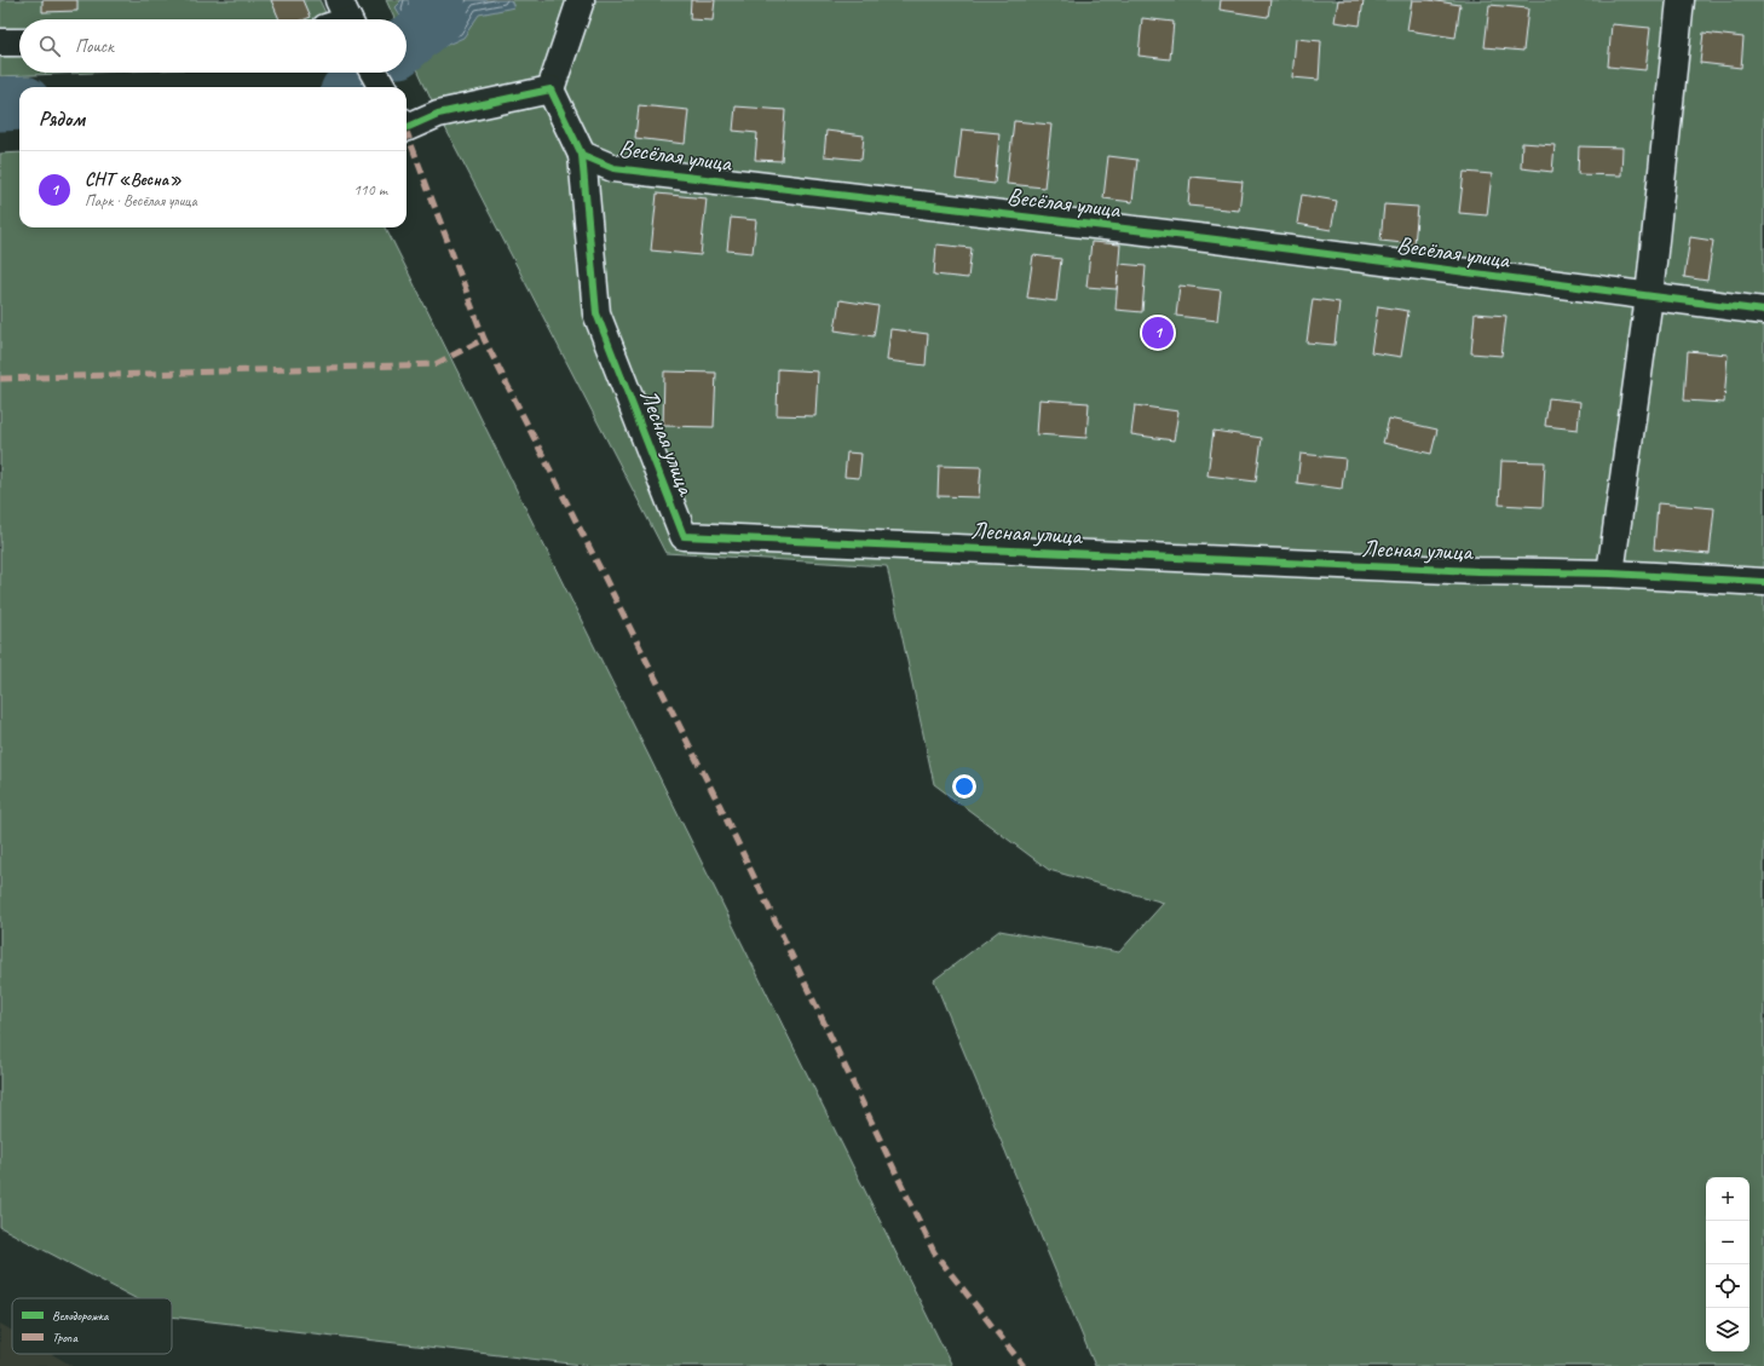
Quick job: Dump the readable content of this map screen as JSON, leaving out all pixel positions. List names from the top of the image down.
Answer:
{
  "streets": {
    "street": ["Весёлая улица", "Лесная улица"]
  },
  "crossings": [
    ["Весёлая улица", "Лесная улица"]
  ],
  "legend": ["Велодорожка", "Тропа"],
  "page": {
    "search": "Поиск",
    "heading": "Рядом",
    "list": [
      {
        "mark": "1",
        "name": "СНТ «Весна»",
        "note": "Парк · Весёлая улица",
        "value": "110 m"
      }
    ],
    "pins": "1",
    "map_buttons": ["+", "−"]
  }
}
